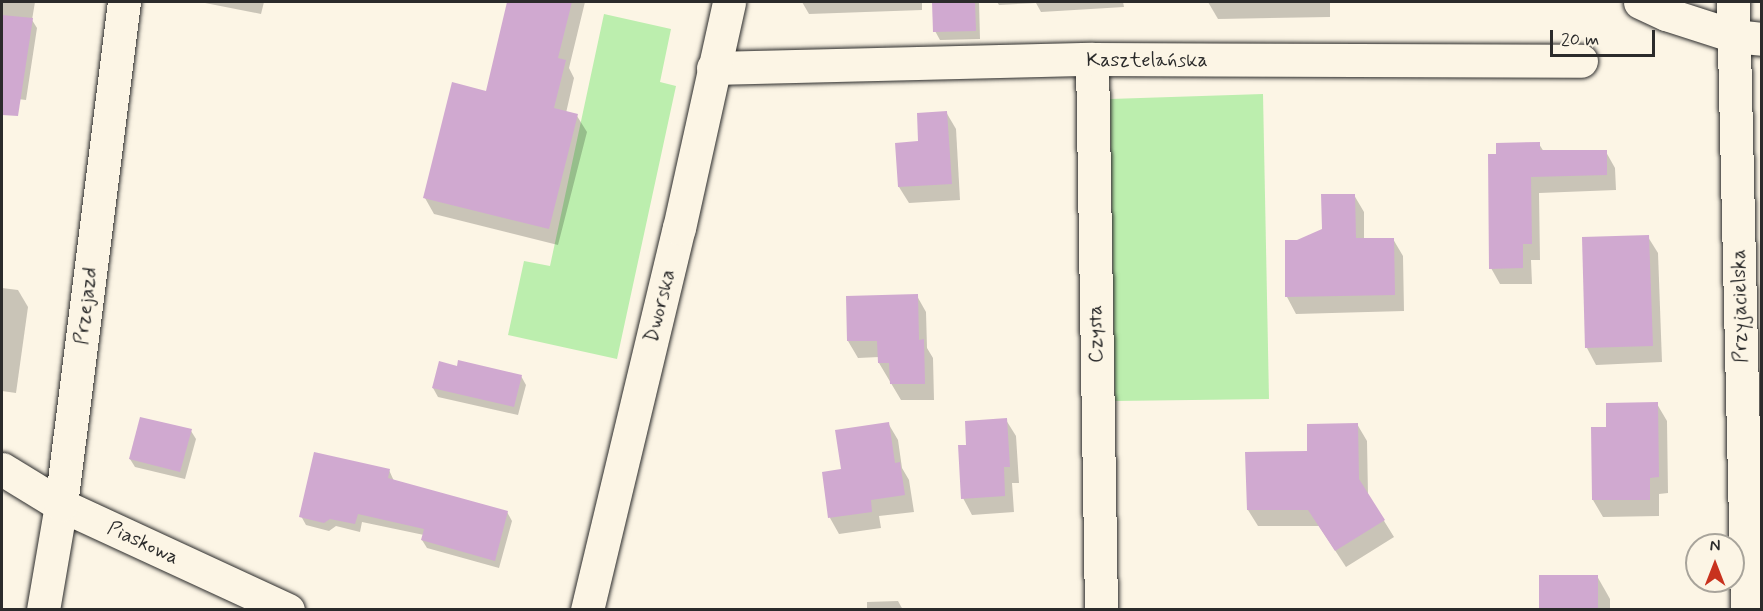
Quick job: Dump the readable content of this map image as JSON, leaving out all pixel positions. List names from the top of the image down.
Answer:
{
  "streets": {
    "street": [
      "Kasztelańska",
      "Przejazd",
      "Dworska",
      "Przyjacielska",
      "Czysta",
      "Piaskowa"
    ]
  },
  "crossings": [
    ["Kasztelańska", "Dworska"],
    ["Kasztelańska", "Czysta"],
    ["Przejazd", "Piaskowa"]
  ],
  "scale_bar": "20 m",
  "north": "top"
}
